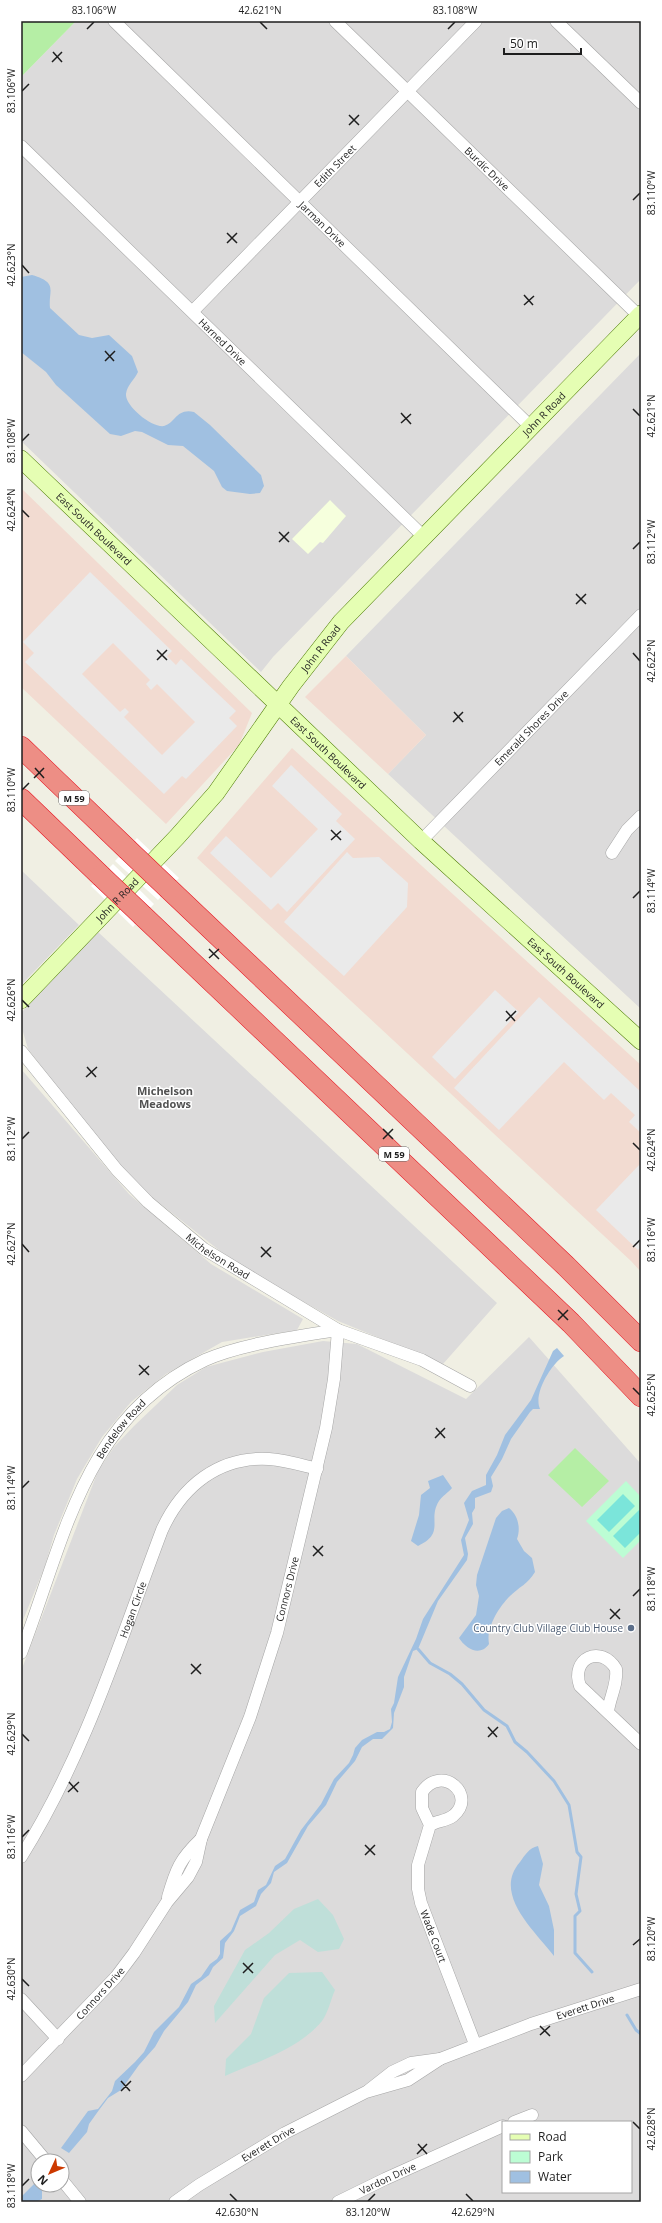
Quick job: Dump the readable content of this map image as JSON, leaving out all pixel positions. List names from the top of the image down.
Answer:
{
  "streets": {
    "highway": ["M 59"],
    "main road": ["John R Road", "East South Boulevard"],
    "street": [
      "Edith Street",
      "Burdic Drive",
      "Jarman Drive",
      "Harned Drive",
      "Emerald Shores Drive",
      "Michelson Road",
      "Bendelow Road",
      "Connors Drive",
      "Hogan Circle",
      "Wade Court",
      "Everett Drive",
      "Vardon Drive"
    ]
  },
  "crossings": [
    ["Edith Street", "Burdic Drive"],
    ["Edith Street", "Jarman Drive"],
    ["Edith Street", "Harned Drive"],
    ["Burdic Drive", "John R Road"],
    ["Jarman Drive", "John R Road"],
    ["Harned Drive", "John R Road"],
    ["John R Road", "East South Boulevard"],
    ["East South Boulevard", "Emerald Shores Drive"],
    ["Michelson Road", "Bendelow Road"],
    ["Michelson Road", "Connors Drive"],
    ["Bendelow Road", "Connors Drive"],
    ["Connors Drive", "Hogan Circle"],
    ["Wade Court", "Everett Drive"]
  ],
  "districts": ["Michelson Meadows"],
  "places": ["Country Club Village Club House"],
  "legend": ["Road", "Park", "Water"],
  "scale_bar": "50 m",
  "north": "bottom left",
  "coordinates": [
    "83.106°W",
    "42.621°N",
    "83.108°W",
    "83.110°W",
    "42.623°N",
    "42.624°N",
    "83.112°W",
    "42.622°N",
    "83.114°W",
    "42.626°N",
    "83.116°W",
    "42.627°N",
    "42.625°N",
    "83.118°W",
    "42.629°N",
    "83.120°W",
    "42.630°N",
    "42.628°N"
  ]
}
